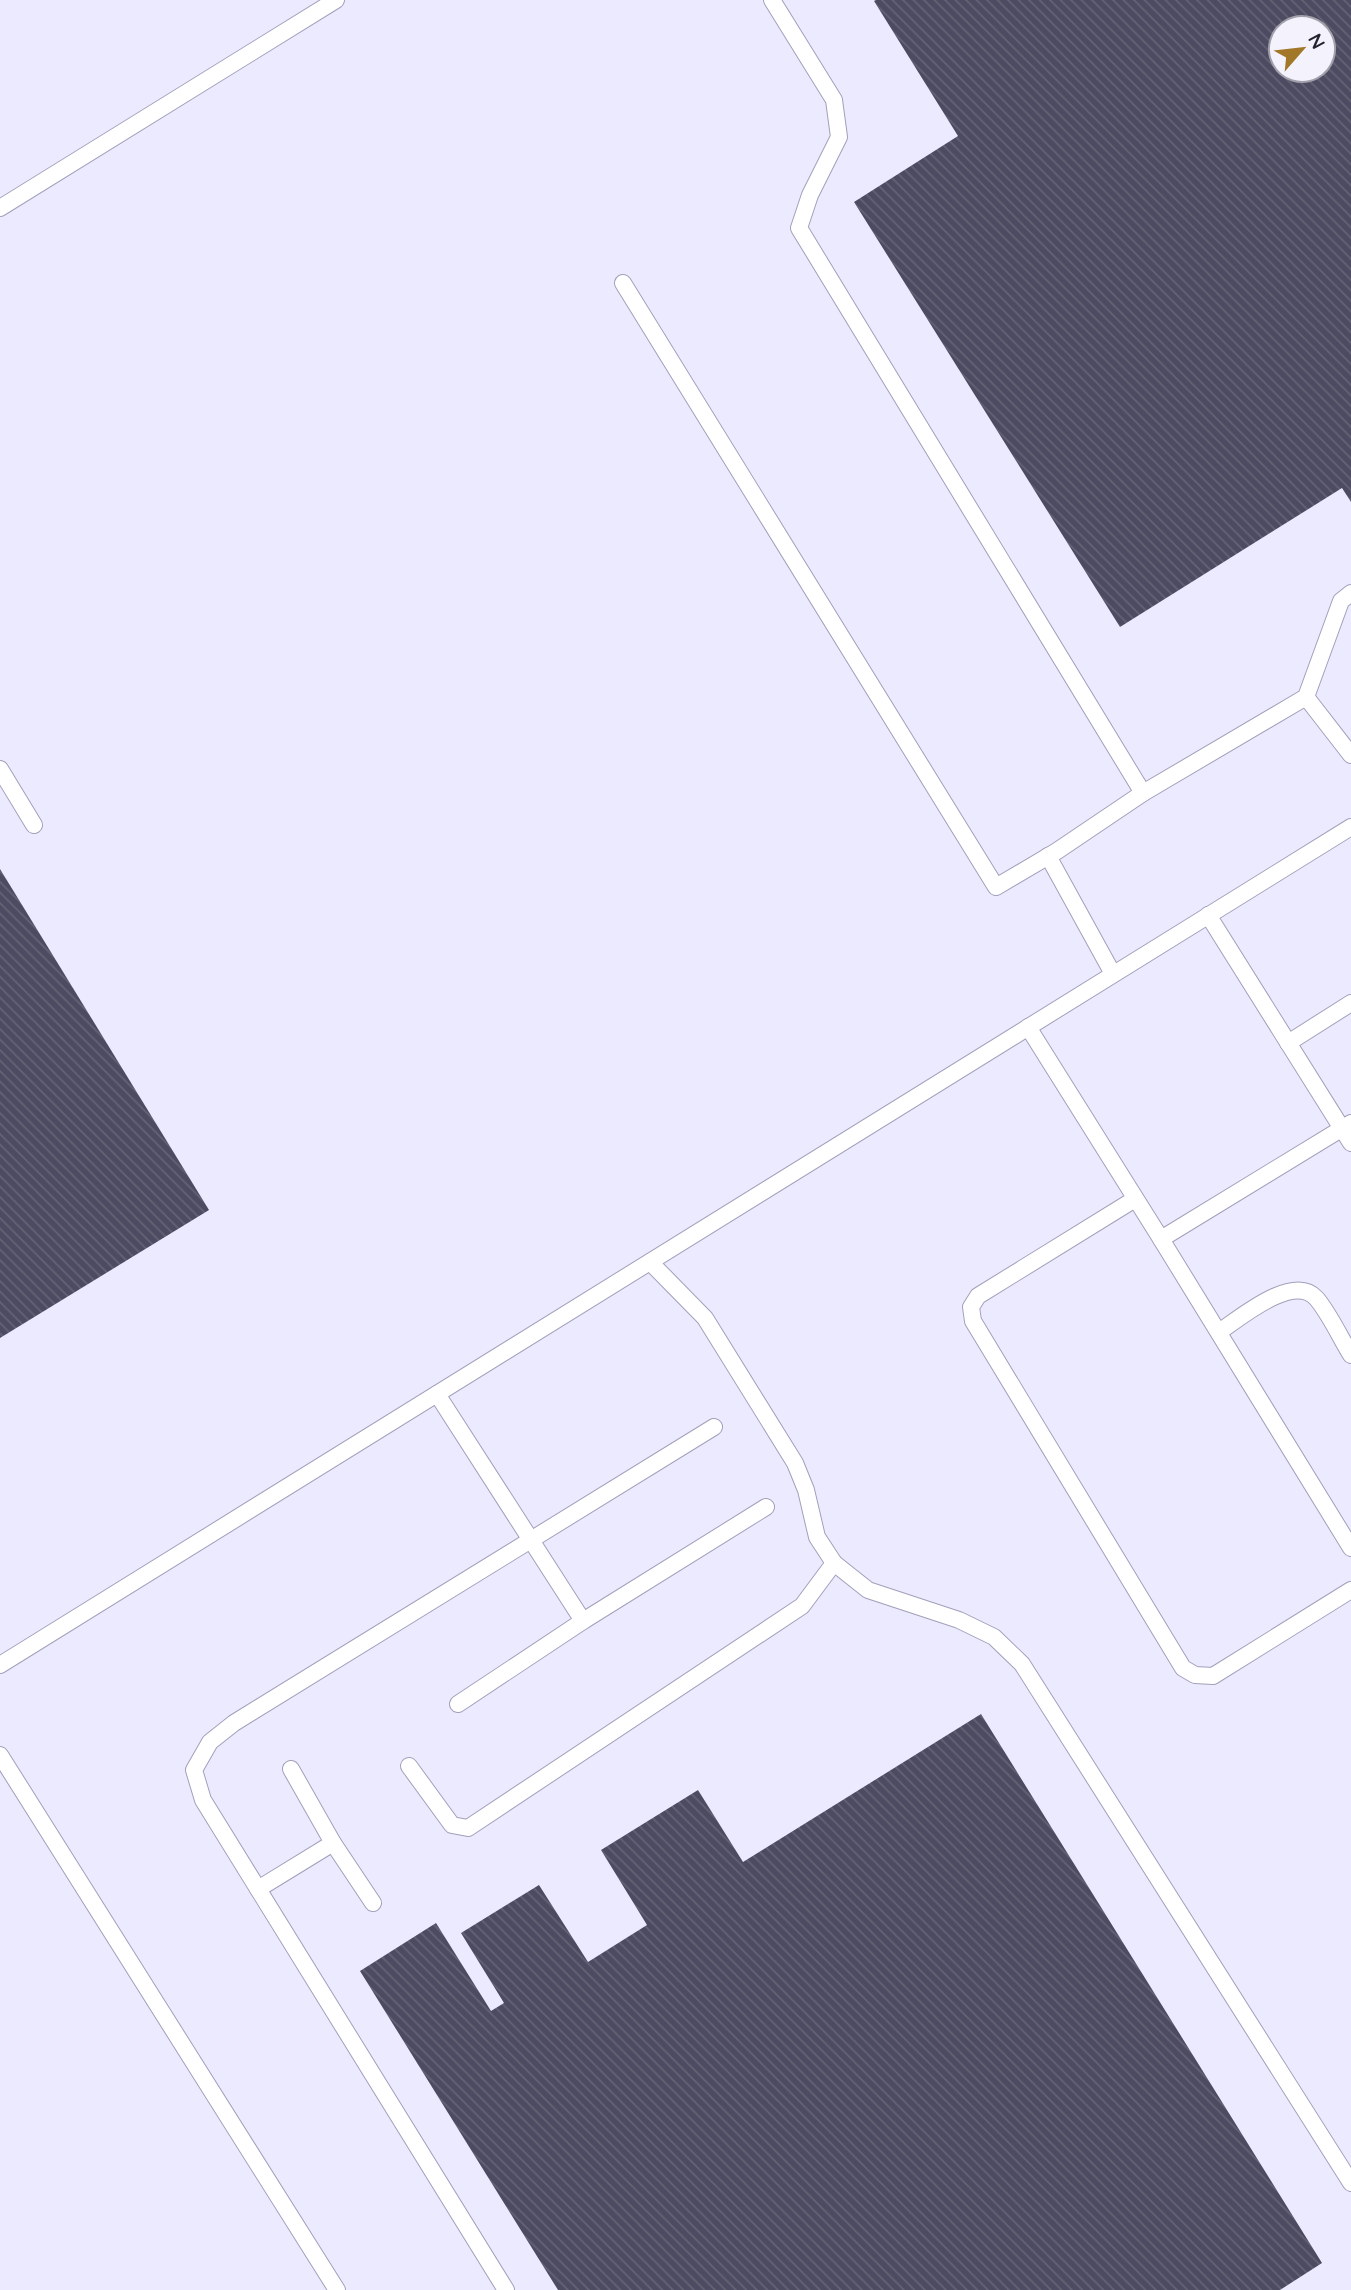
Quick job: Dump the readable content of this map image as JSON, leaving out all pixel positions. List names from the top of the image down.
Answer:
{
  "north": "top right"
}
